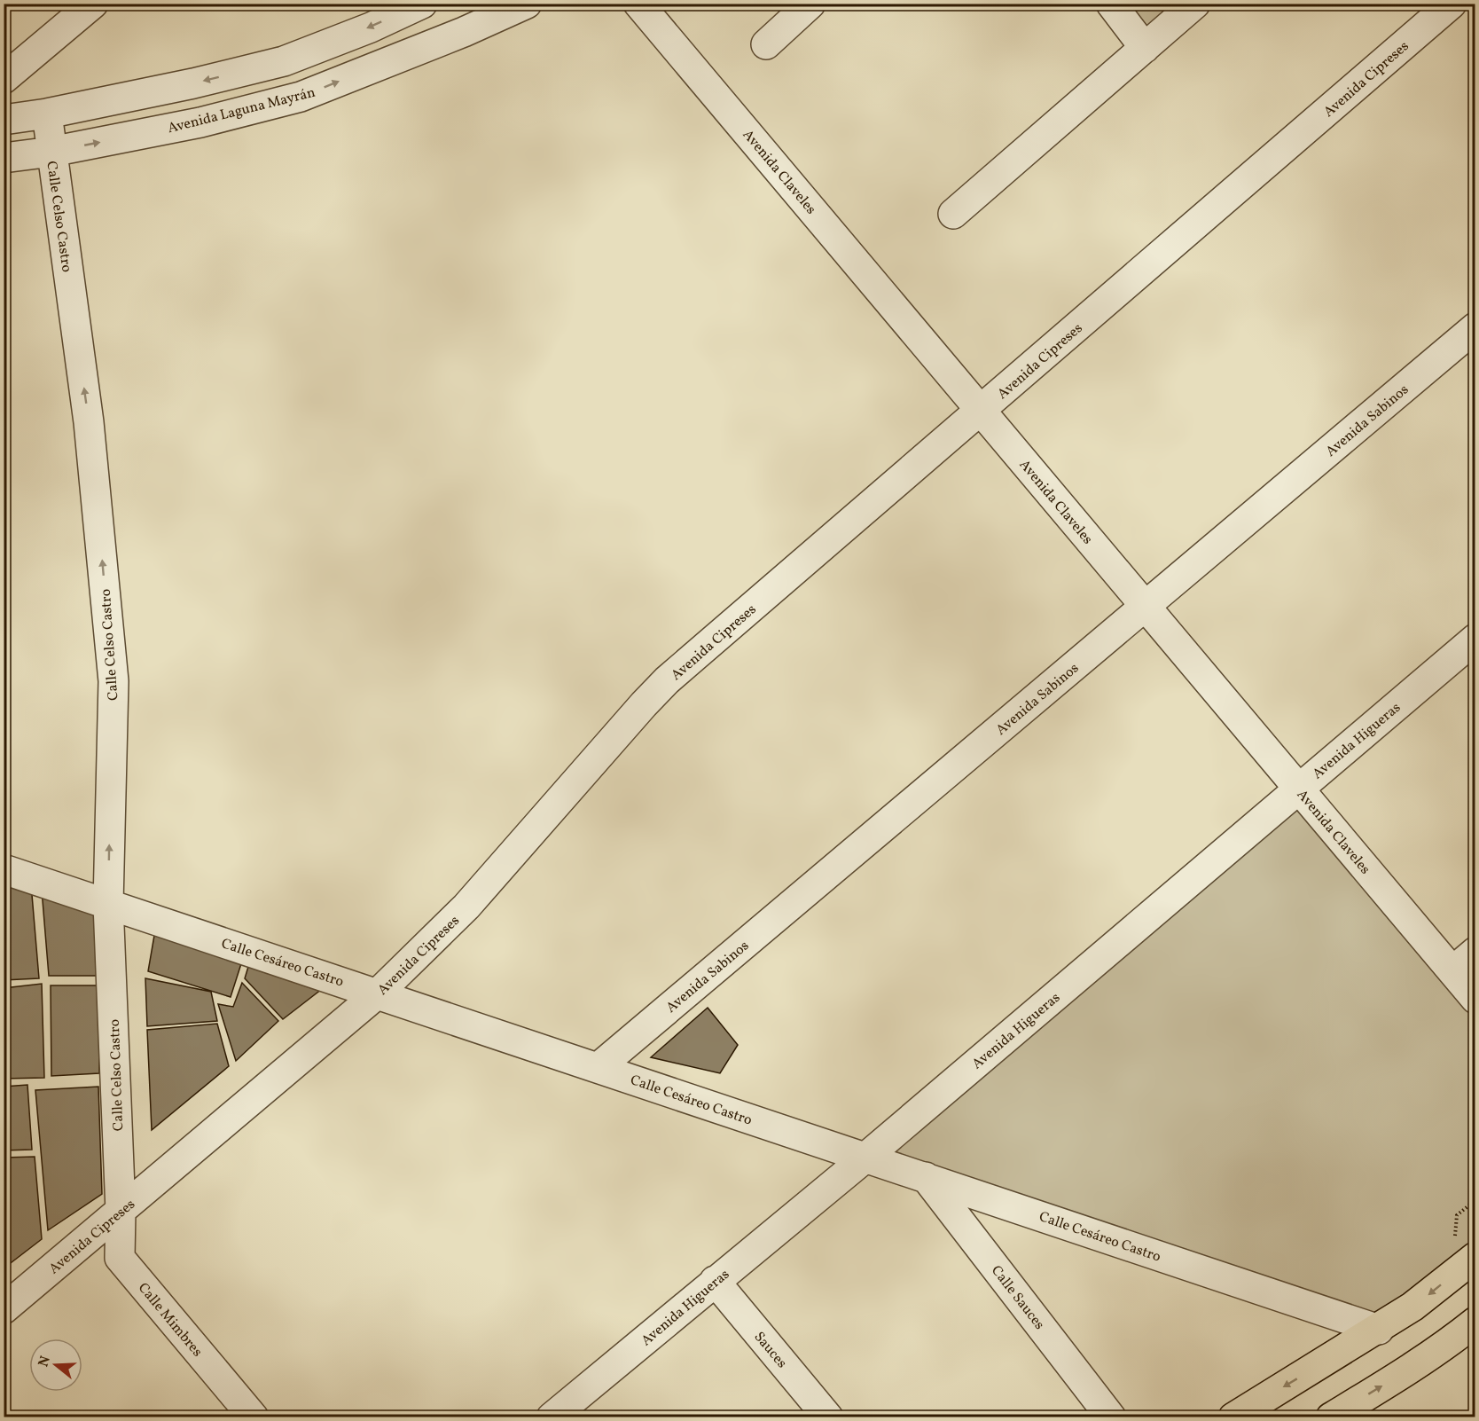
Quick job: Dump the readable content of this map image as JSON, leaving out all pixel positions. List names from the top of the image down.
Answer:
{
  "streets": {
    "street": [
      "Avenida Cipreses",
      "Avenida Laguna Mayrán",
      "Avenida Claveles",
      "Calle Celso Castro",
      "Avenida Sabinos",
      "Avenida Higueras",
      "Calle Cesáreo Castro",
      "Calle Sauces",
      "Calle Mimbres",
      "Sauces"
    ]
  },
  "crossings": [
    ["Avenida Cipreses", "Avenida Claveles"],
    ["Avenida Cipreses", "Calle Celso Castro"],
    ["Avenida Cipreses", "Calle Cesáreo Castro"],
    ["Avenida Cipreses", "Calle Mimbres"],
    ["Avenida Laguna Mayrán", "Calle Celso Castro"],
    ["Avenida Claveles", "Avenida Sabinos"],
    ["Avenida Claveles", "Avenida Higueras"],
    ["Calle Celso Castro", "Calle Cesáreo Castro"],
    ["Calle Celso Castro", "Calle Mimbres"],
    ["Avenida Sabinos", "Calle Cesáreo Castro"],
    ["Avenida Higueras", "Calle Cesáreo Castro"],
    ["Avenida Higueras", "Sauces"],
    ["Calle Cesáreo Castro", "Calle Sauces"]
  ],
  "one_way": ["Calle Celso Castro"],
  "north": "left"
}
